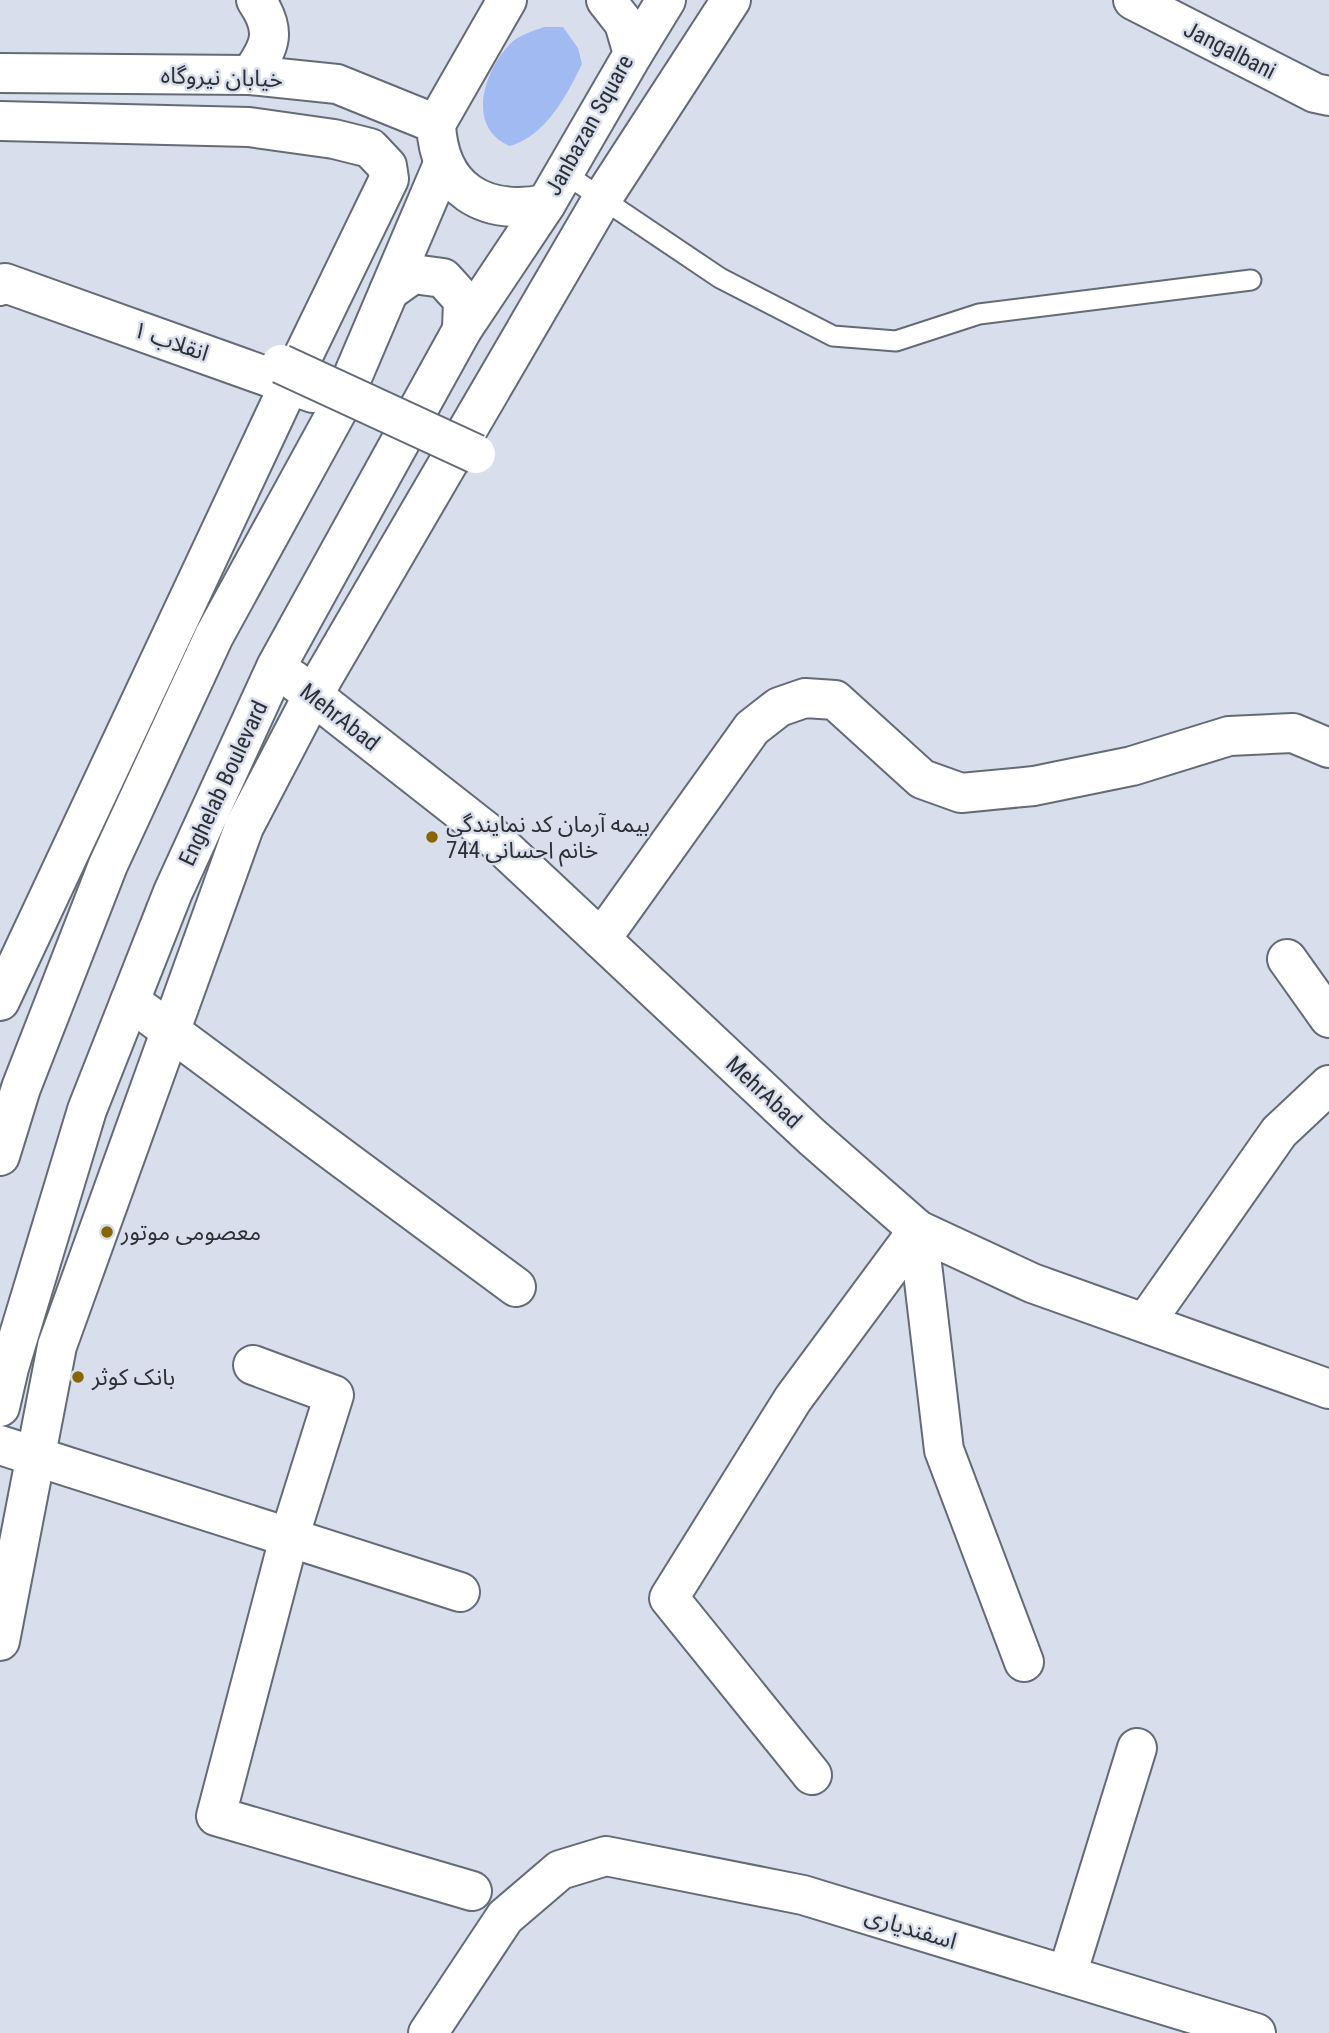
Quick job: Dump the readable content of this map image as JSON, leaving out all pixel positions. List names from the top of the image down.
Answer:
{
  "streets": {
    "street": [
      "Jangalbani",
      "خیابان نیروگاه",
      "Janbazan Square",
      "انقلاب ۱",
      "MehrAbad",
      "Enghelab Boulevard",
      "اسفندیاری"
    ]
  },
  "crossings": [
    ["خیابان نیروگاه", "Janbazan Square"],
    ["Janbazan Square", "Enghelab Boulevard"],
    ["MehrAbad", "Enghelab Boulevard"]
  ],
  "places": ["بیمه آرمان کد نمایندگی 744 خانم احسانی", "معصومی موتور", "بانک کوثر"]
}
